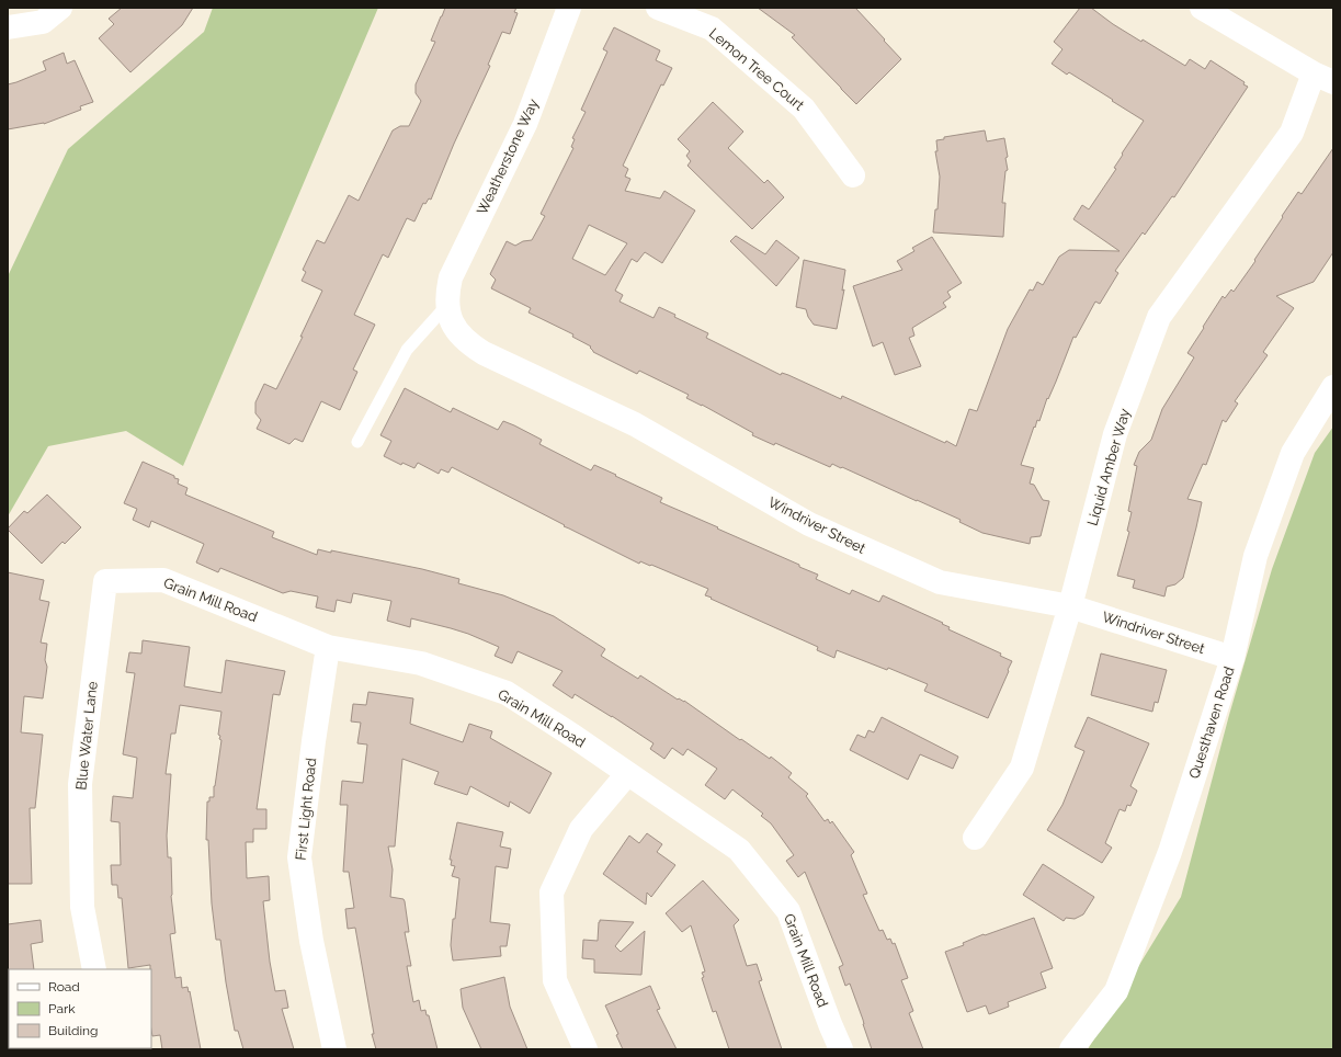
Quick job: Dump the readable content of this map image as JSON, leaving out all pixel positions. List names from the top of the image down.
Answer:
{
  "streets": {
    "street": [
      "Lemon Tree Court",
      "Weatherstone Way",
      "Liquid Amber Way",
      "Windriver Street",
      "Grain Mill Road",
      "Questhaven Road",
      "Blue Water Lane",
      "First Light Road"
    ]
  },
  "crossings": [
    ["Weatherstone Way", "Windriver Street"],
    ["Liquid Amber Way", "Windriver Street"],
    ["Windriver Street", "Questhaven Road"],
    ["Grain Mill Road", "Blue Water Lane"],
    ["Grain Mill Road", "First Light Road"]
  ],
  "legend": ["Road", "Park", "Building"]
}
